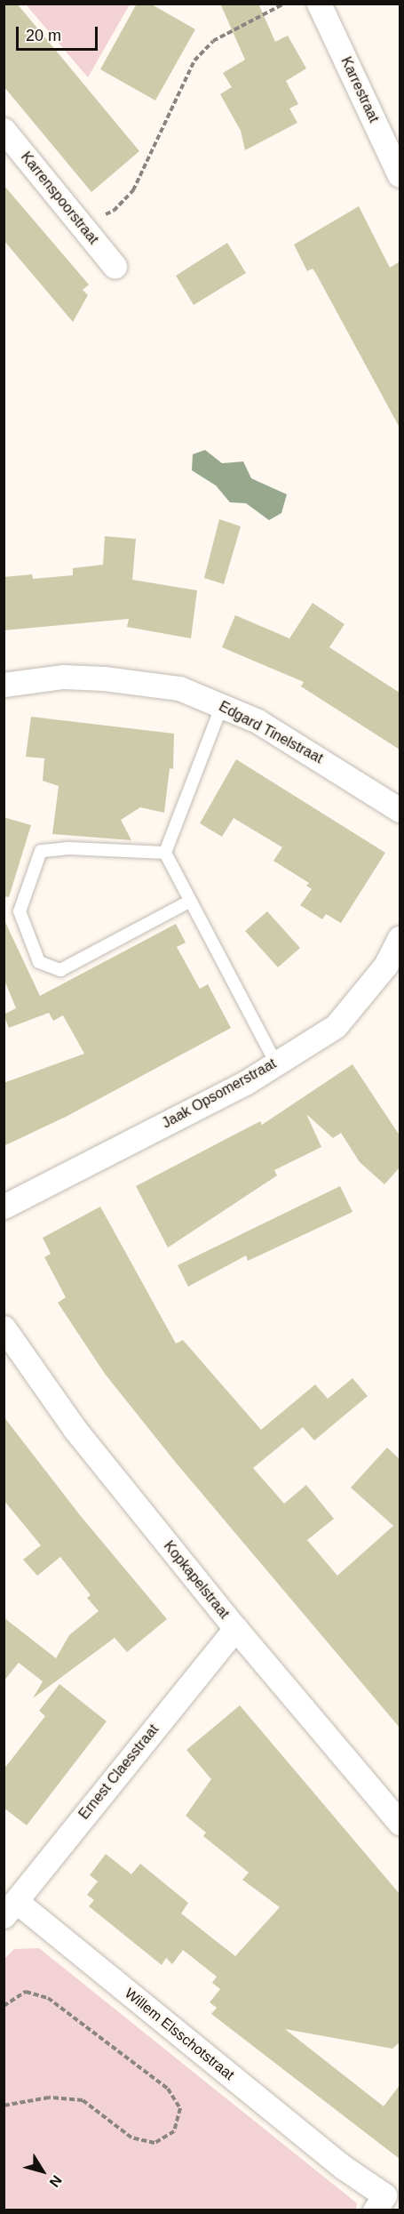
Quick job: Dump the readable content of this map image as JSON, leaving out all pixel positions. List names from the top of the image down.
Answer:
{
  "streets": {
    "street": [
      "Karrestraat",
      "Karrenspoorstraat",
      "Edgard Tinelstraat",
      "Jaak Opsomerstraat",
      "Kopkapelstraat",
      "Ernest Claesstraat",
      "Willem Elsschotstraat"
    ]
  },
  "crossings": [
    ["Kopkapelstraat", "Ernest Claesstraat"],
    ["Ernest Claesstraat", "Willem Elsschotstraat"]
  ],
  "scale_bar": "20 m",
  "north": "bottom right"
}
